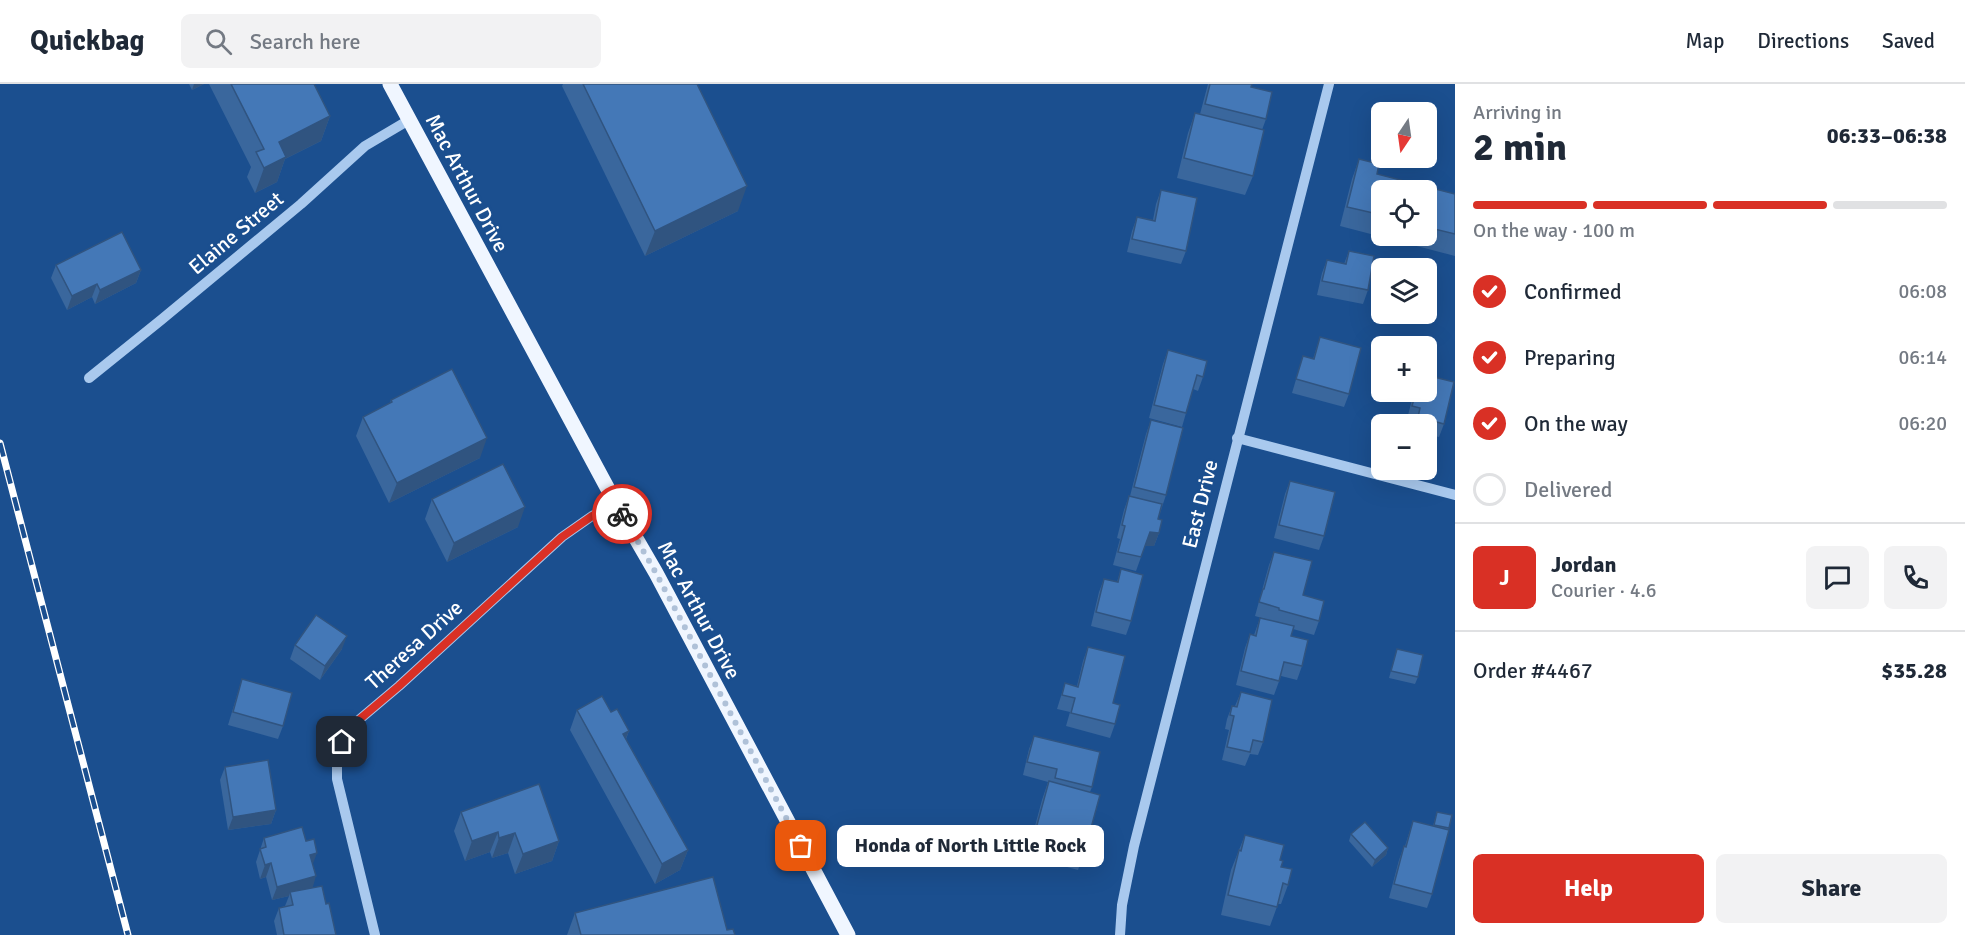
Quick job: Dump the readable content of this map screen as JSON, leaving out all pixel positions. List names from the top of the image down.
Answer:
{
  "streets": {
    "main road": ["Mac Arthur Drive"],
    "street": ["Elaine Street", "East Drive", "Theresa Drive"]
  },
  "crossings": [
    ["Mac Arthur Drive", "Elaine Street"],
    ["Mac Arthur Drive", "Theresa Drive"]
  ],
  "places": ["Honda of North Little Rock"],
  "north": "bottom",
  "page": {
    "header": "Quickbag",
    "search": "Search here",
    "nav": ["Map", "Directions", "Saved"],
    "heading": ["2 min", "Arriving in", "06:33–06:38"],
    "panel": [
      "Jordan",
      "Courier · 4.6",
      "Order #4467",
      "$35.28"
    ],
    "map_buttons": ["+", "−"],
    "bar": "On the way · 100 m",
    "list": [
      ["Confirmed", "06:08"],
      ["Preparing", "06:14"],
      ["On the way", "06:20"],
      "Delivered"
    ],
    "round": "J",
    "bubble": "Honda of North Little Rock",
    "buttons": ["Help", "Share"]
  }
}
